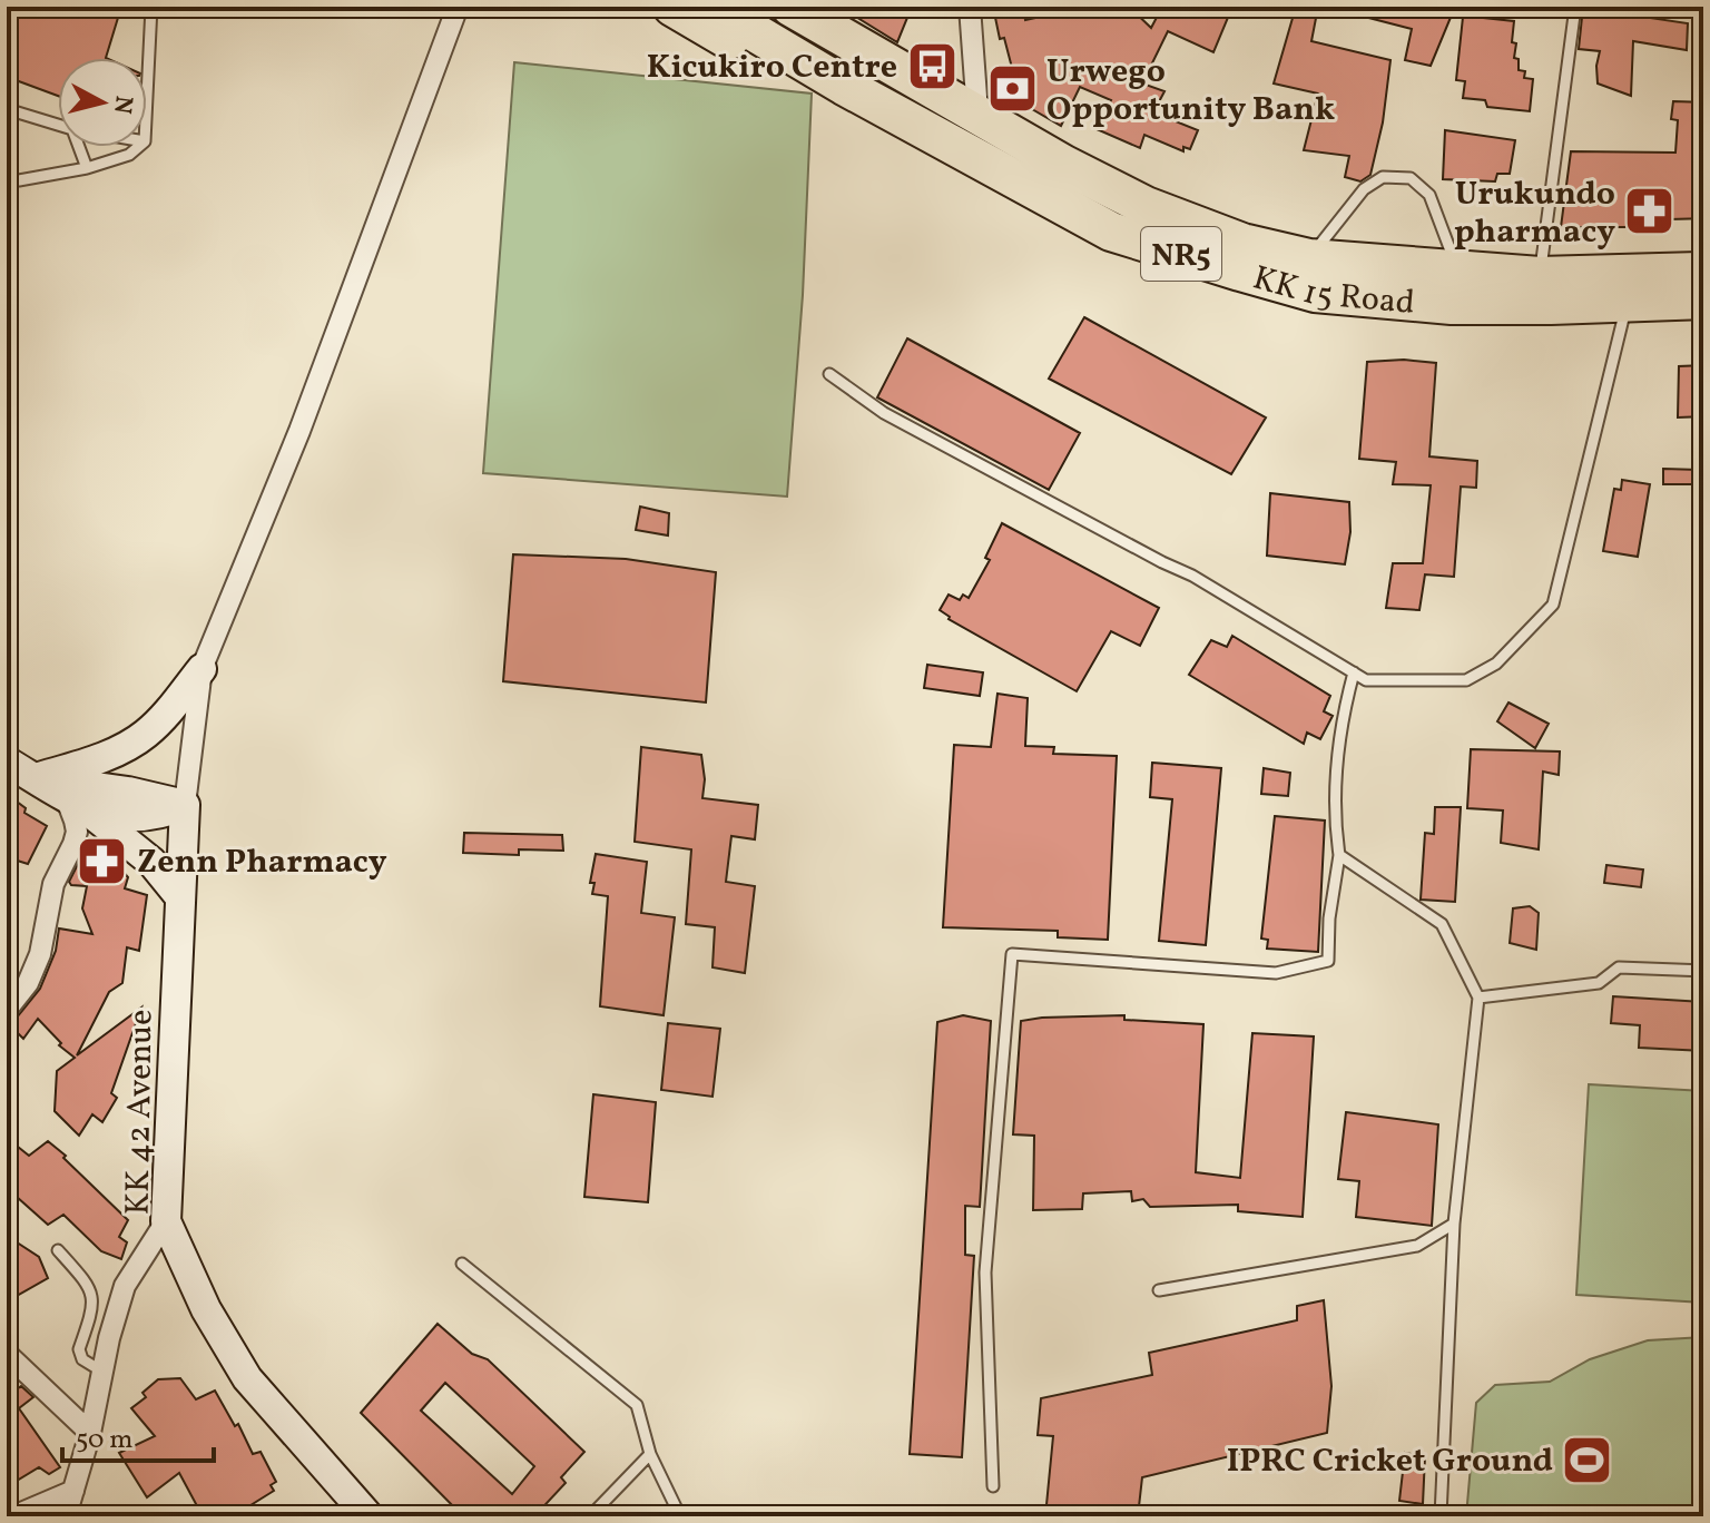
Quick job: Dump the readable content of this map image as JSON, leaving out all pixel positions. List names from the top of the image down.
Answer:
{
  "streets": {
    "highway": ["NR5", "KK 15 Road"],
    "main road": ["KK 42 Avenue"]
  },
  "places": {
    "bus stop": ["Kicukiro Centre"],
    "bank": ["Urwego Opportunity Bank"],
    "pharmacy": ["Urukundo pharmacy", "Zenn Pharmacy"],
    "sports": ["IPRC Cricket Ground"]
  },
  "scale_bar": "50 m",
  "north": "right"
}
